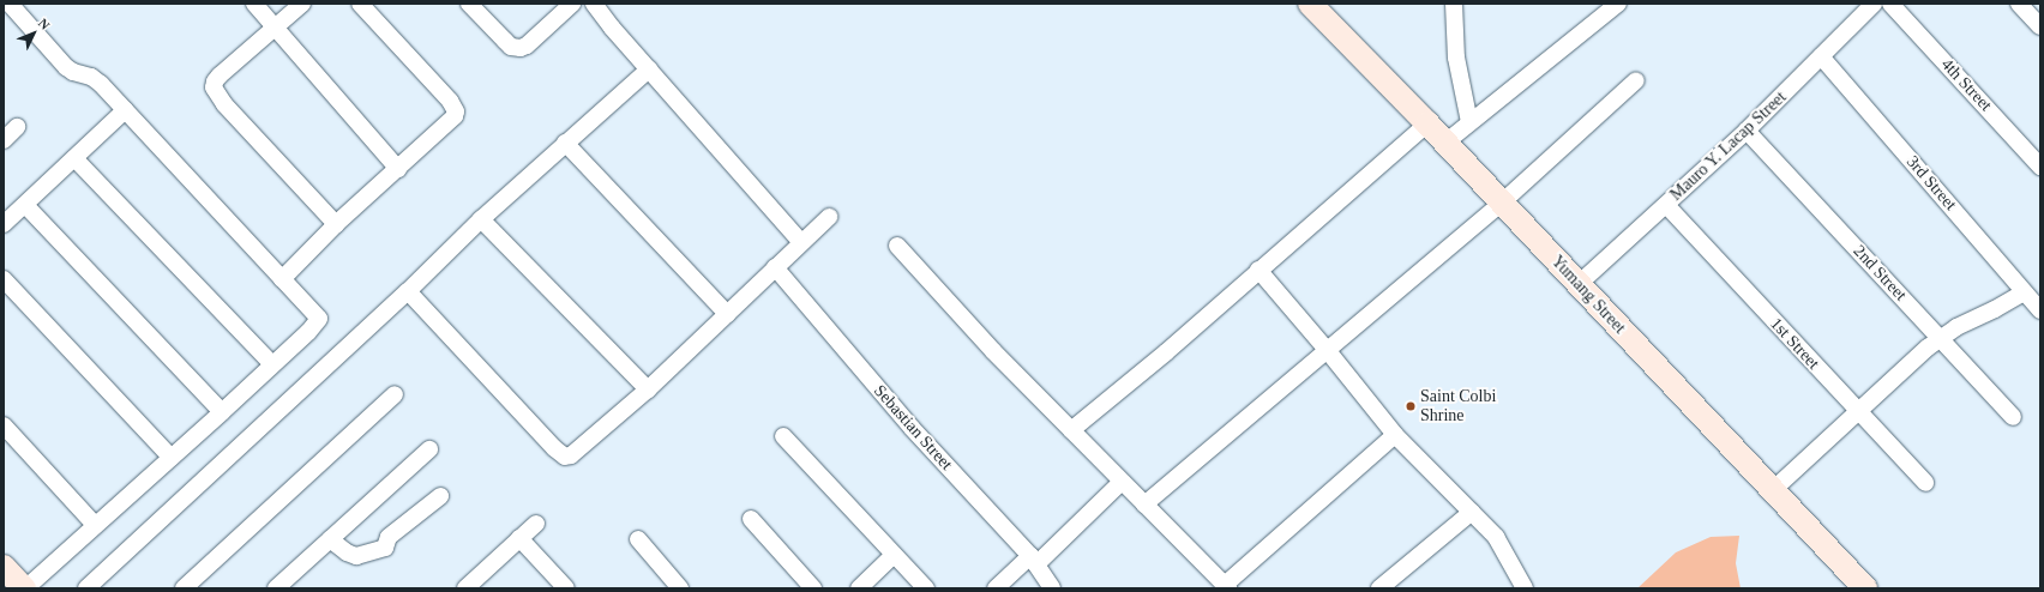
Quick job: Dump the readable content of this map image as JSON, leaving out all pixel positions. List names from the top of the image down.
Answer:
{
  "streets": {
    "main road": ["Yumang Street"],
    "street": [
      "4th Street",
      "Mauro Y. Lacap Street",
      "3rd Street",
      "2nd Street",
      "1st Street",
      "Sebastian Street"
    ]
  },
  "crossings": [
    ["Mauro Y. Lacap Street", "3rd Street"],
    ["Mauro Y. Lacap Street", "2nd Street"],
    ["Mauro Y. Lacap Street", "Yumang Street"],
    ["Mauro Y. Lacap Street", "1st Street"]
  ],
  "places": ["Saint Colbi Shrine"],
  "north": "top right"
}
